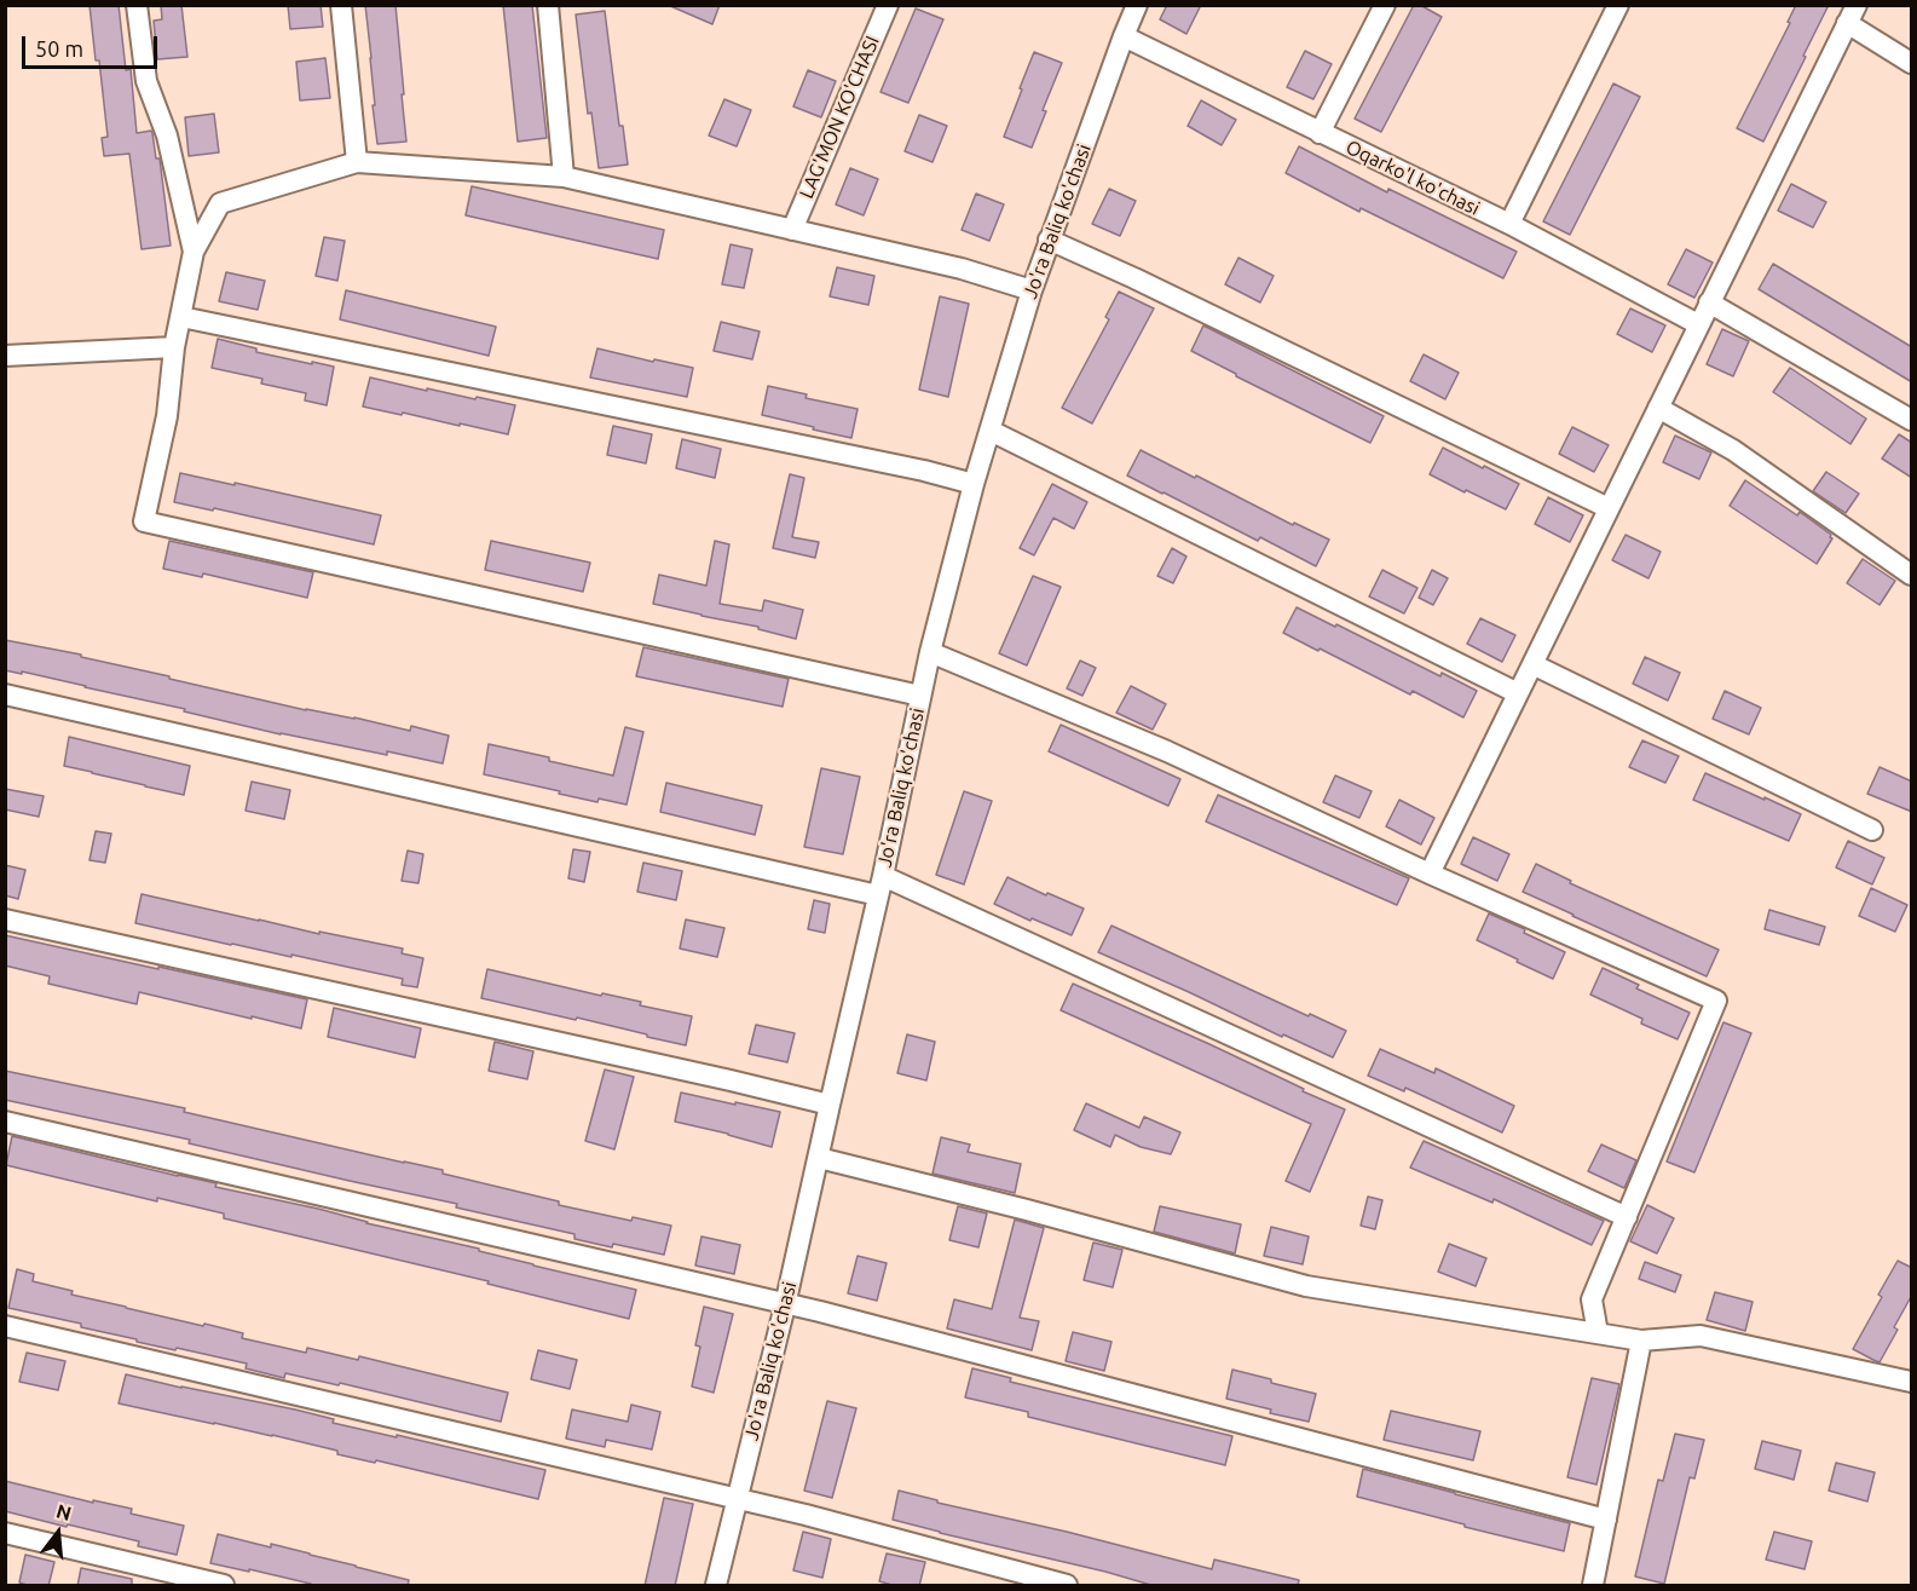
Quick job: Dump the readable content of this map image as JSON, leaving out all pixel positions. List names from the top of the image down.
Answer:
{
  "streets": {
    "street": ["LAG'MON KO'CHASI", "Oqarko'l ko'chasi", "Jo'ra Baliq ko'chasi"]
  },
  "crossings": [
    ["Oqarko'l ko'chasi", "Jo'ra Baliq ko'chasi"]
  ],
  "scale_bar": "50 m",
  "north": "top"
}
